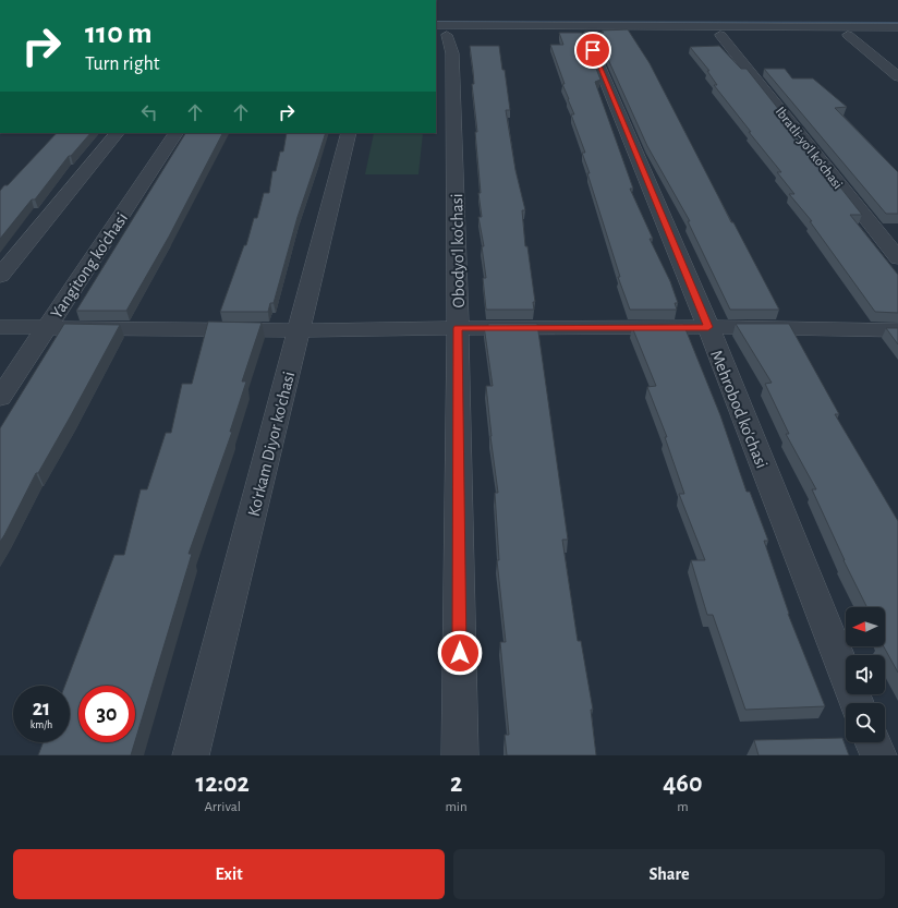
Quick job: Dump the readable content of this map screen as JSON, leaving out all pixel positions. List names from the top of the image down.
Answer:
{
  "streets": {
    "street": [
      "Ibratli-yo'l ko'chasi",
      "Obodyo'l ko'chasi",
      "Yangitong ko'chasi",
      "Mehrobod ko'chasi",
      "Ko'rkam Diyor ko'chasi"
    ]
  },
  "north": "left",
  "page": {
    "turn": ["110 m", "Turn right"],
    "speed": "21 km/h",
    "limit": "30",
    "eta": [
      "12:02",
      "Arrival",
      "2",
      "min",
      "460",
      "m"
    ],
    "buttons": ["Exit", "Share"]
  }
}
